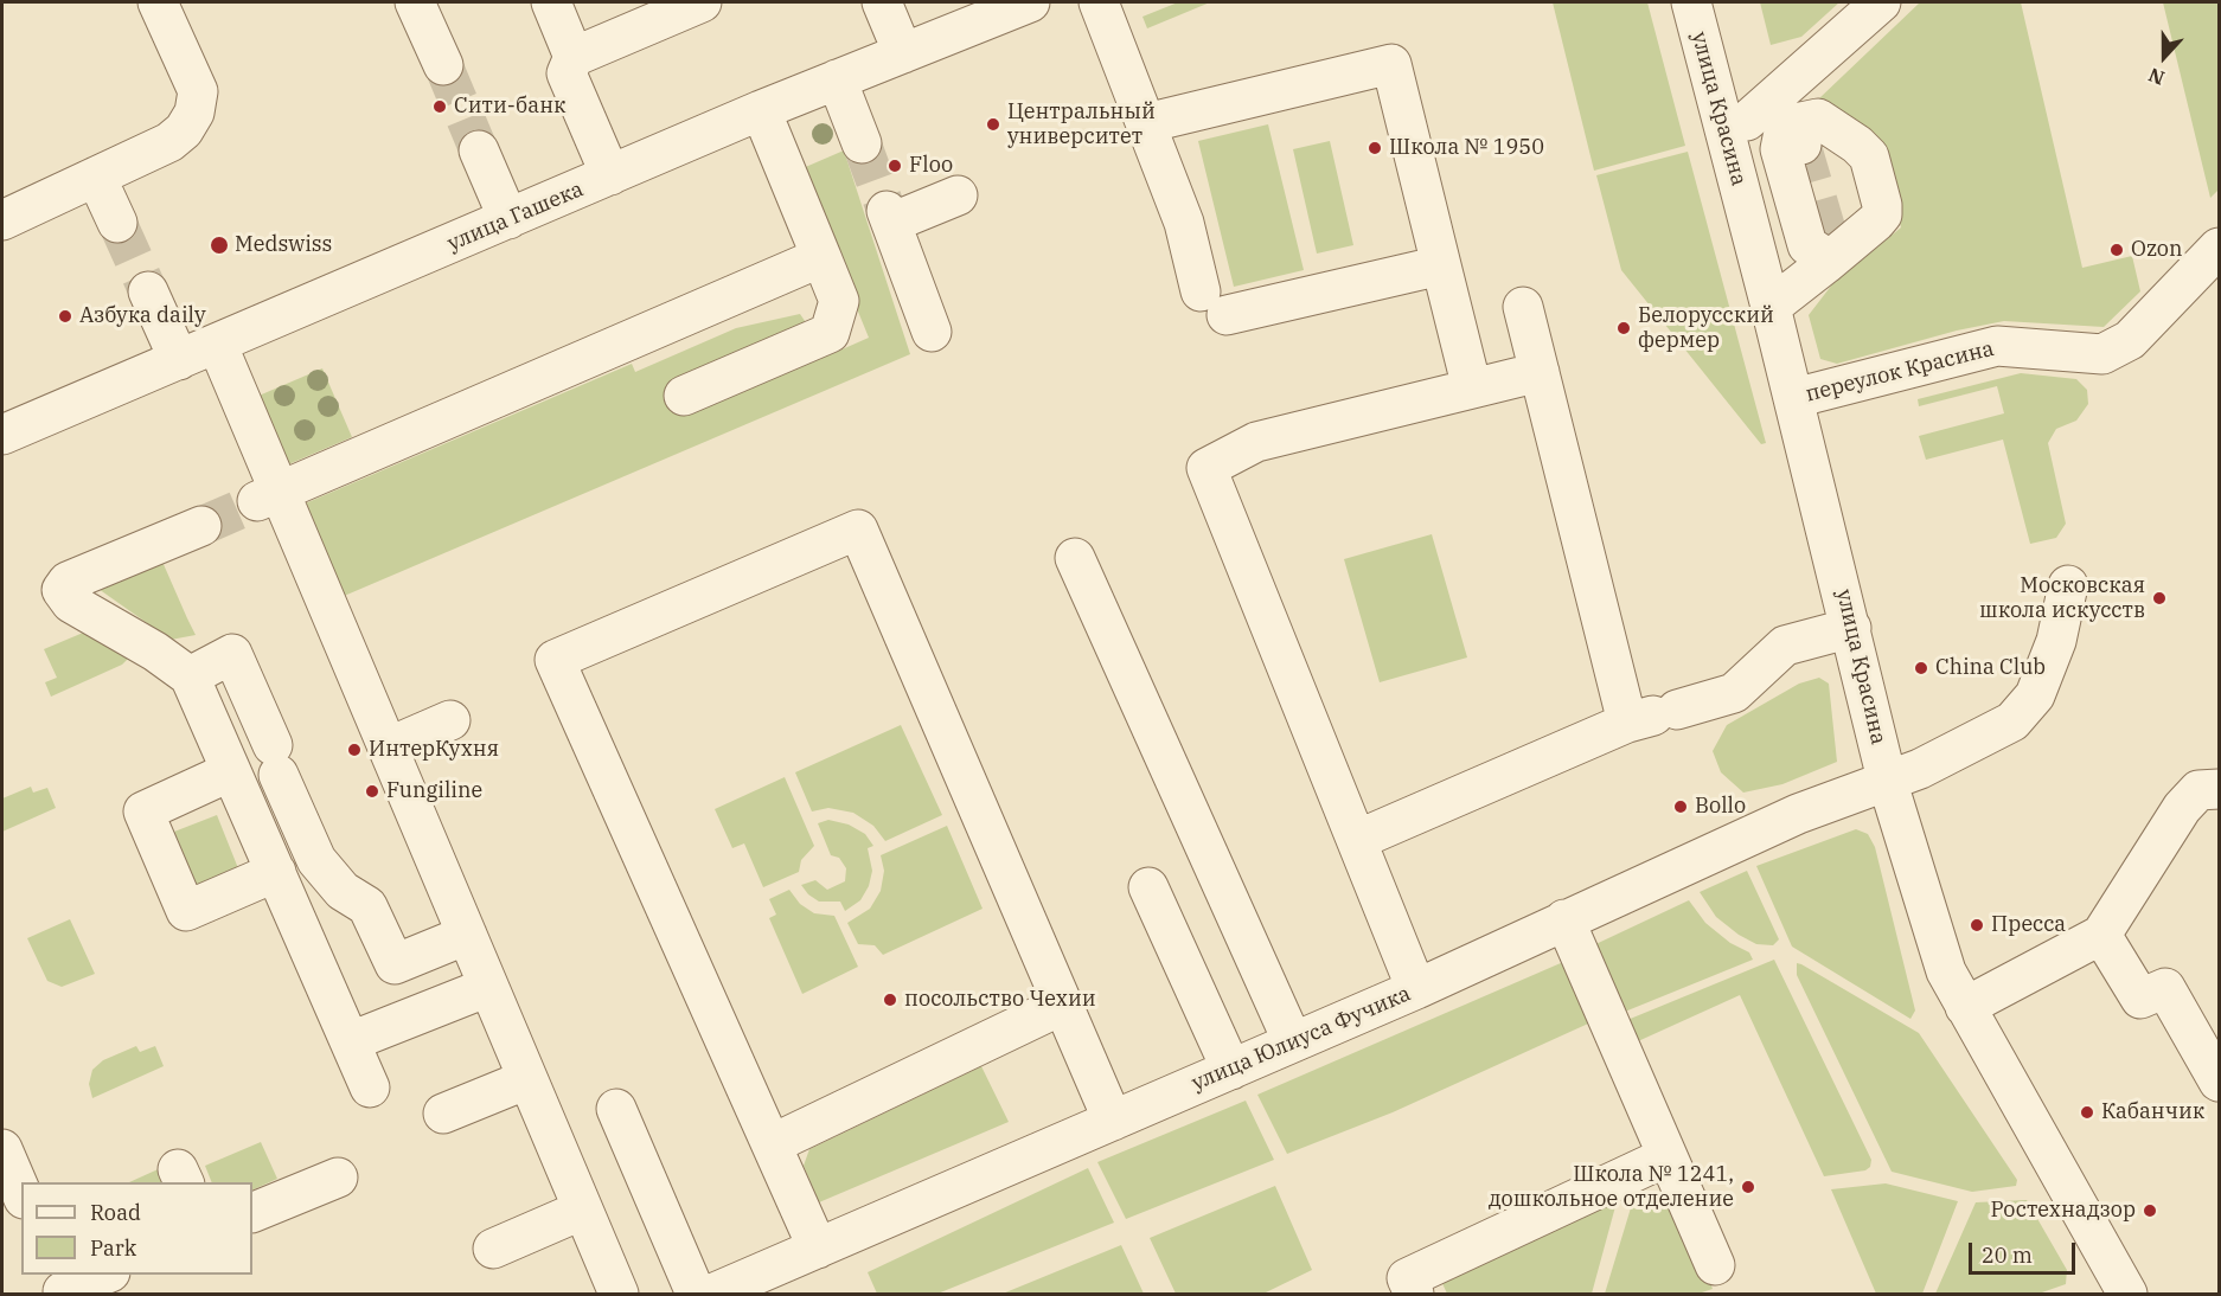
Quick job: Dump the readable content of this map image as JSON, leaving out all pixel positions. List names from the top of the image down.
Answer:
{
  "streets": {
    "street": [
      "улица Красина",
      "улица Гашека",
      "переулок Красина",
      "улица Юлиуса Фучика"
    ]
  },
  "crossings": [
    ["улица Красина", "переулок Красина"],
    ["улица Красина", "улица Юлиуса Фучика"]
  ],
  "places": [
    "Сити-банк",
    "Центральный университет",
    "Школа № 1950",
    "Floo",
    "Medswiss",
    "Ozon",
    "Азбука daily",
    "Белорусский фермер",
    "Московская школа искусств",
    "China Club",
    "ИнтерКухня",
    "Fungiline",
    "Bollo",
    "Пресса",
    "посольство Чехии",
    "Кабанчик",
    "Школа № 1241, дошкольное отделение",
    "Ростехнадзор"
  ],
  "legend": ["Road", "Park"],
  "scale_bar": "20 m",
  "north": "bottom"
}
